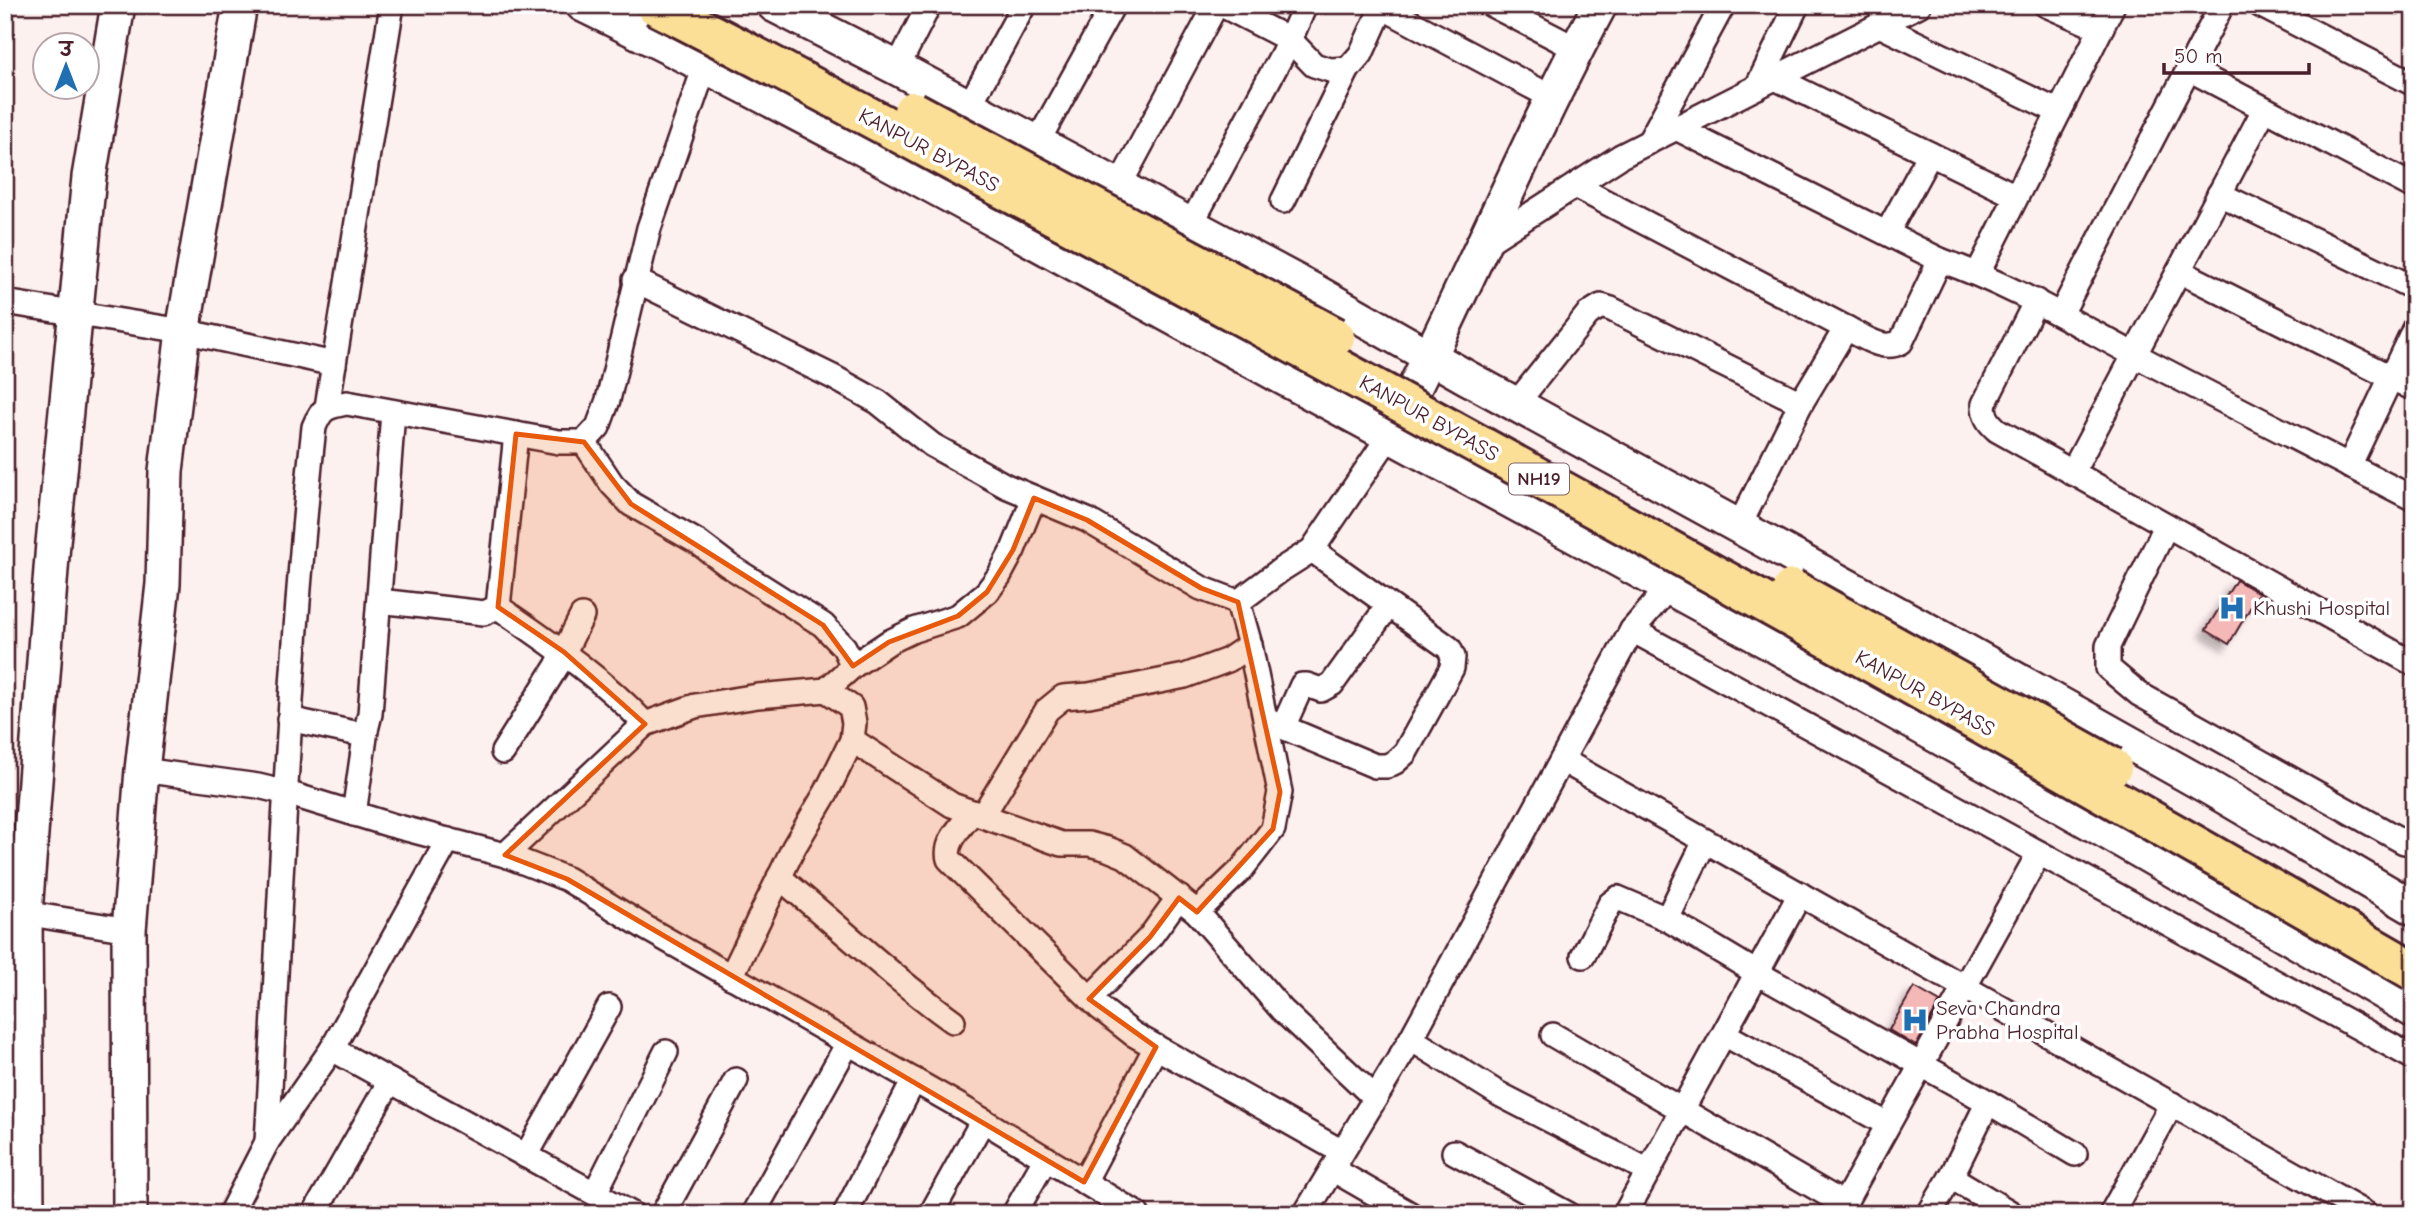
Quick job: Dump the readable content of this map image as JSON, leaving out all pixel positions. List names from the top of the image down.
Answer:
{
  "streets": {
    "highway": ["KANPUR BYPASS", "NH19"]
  },
  "places": {
    "hospital": ["Khushi Hospital", "Seva Chandra Prabha Hospital"]
  },
  "scale_bar": "50 m",
  "north": "top"
}
